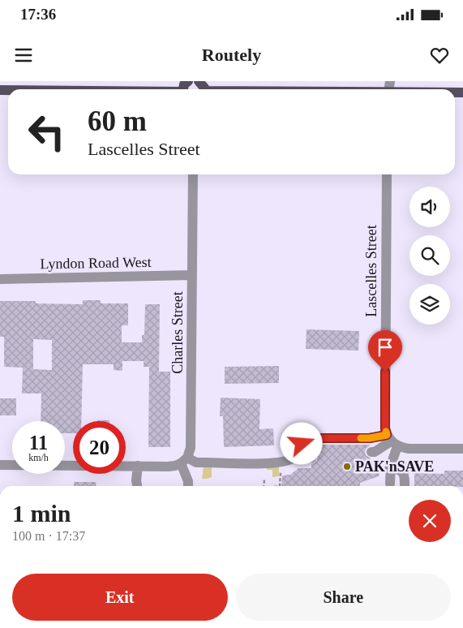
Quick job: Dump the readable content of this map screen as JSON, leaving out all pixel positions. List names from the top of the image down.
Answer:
{
  "streets": {
    "street": ["Lyndon Road West", "Lascelles Street", "Charles Street"]
  },
  "crossings": [
    ["Lyndon Road West", "Charles Street"]
  ],
  "places": ["PAK'nSAVE"],
  "page": {
    "status": "17:36",
    "header": "Routely",
    "turn": ["60 m", "Lascelles Street"],
    "speed": "11 km/h",
    "limit": "20",
    "heading": ["1 min", "100 m · 17:37"],
    "buttons": ["Exit", "Share"]
  }
}
